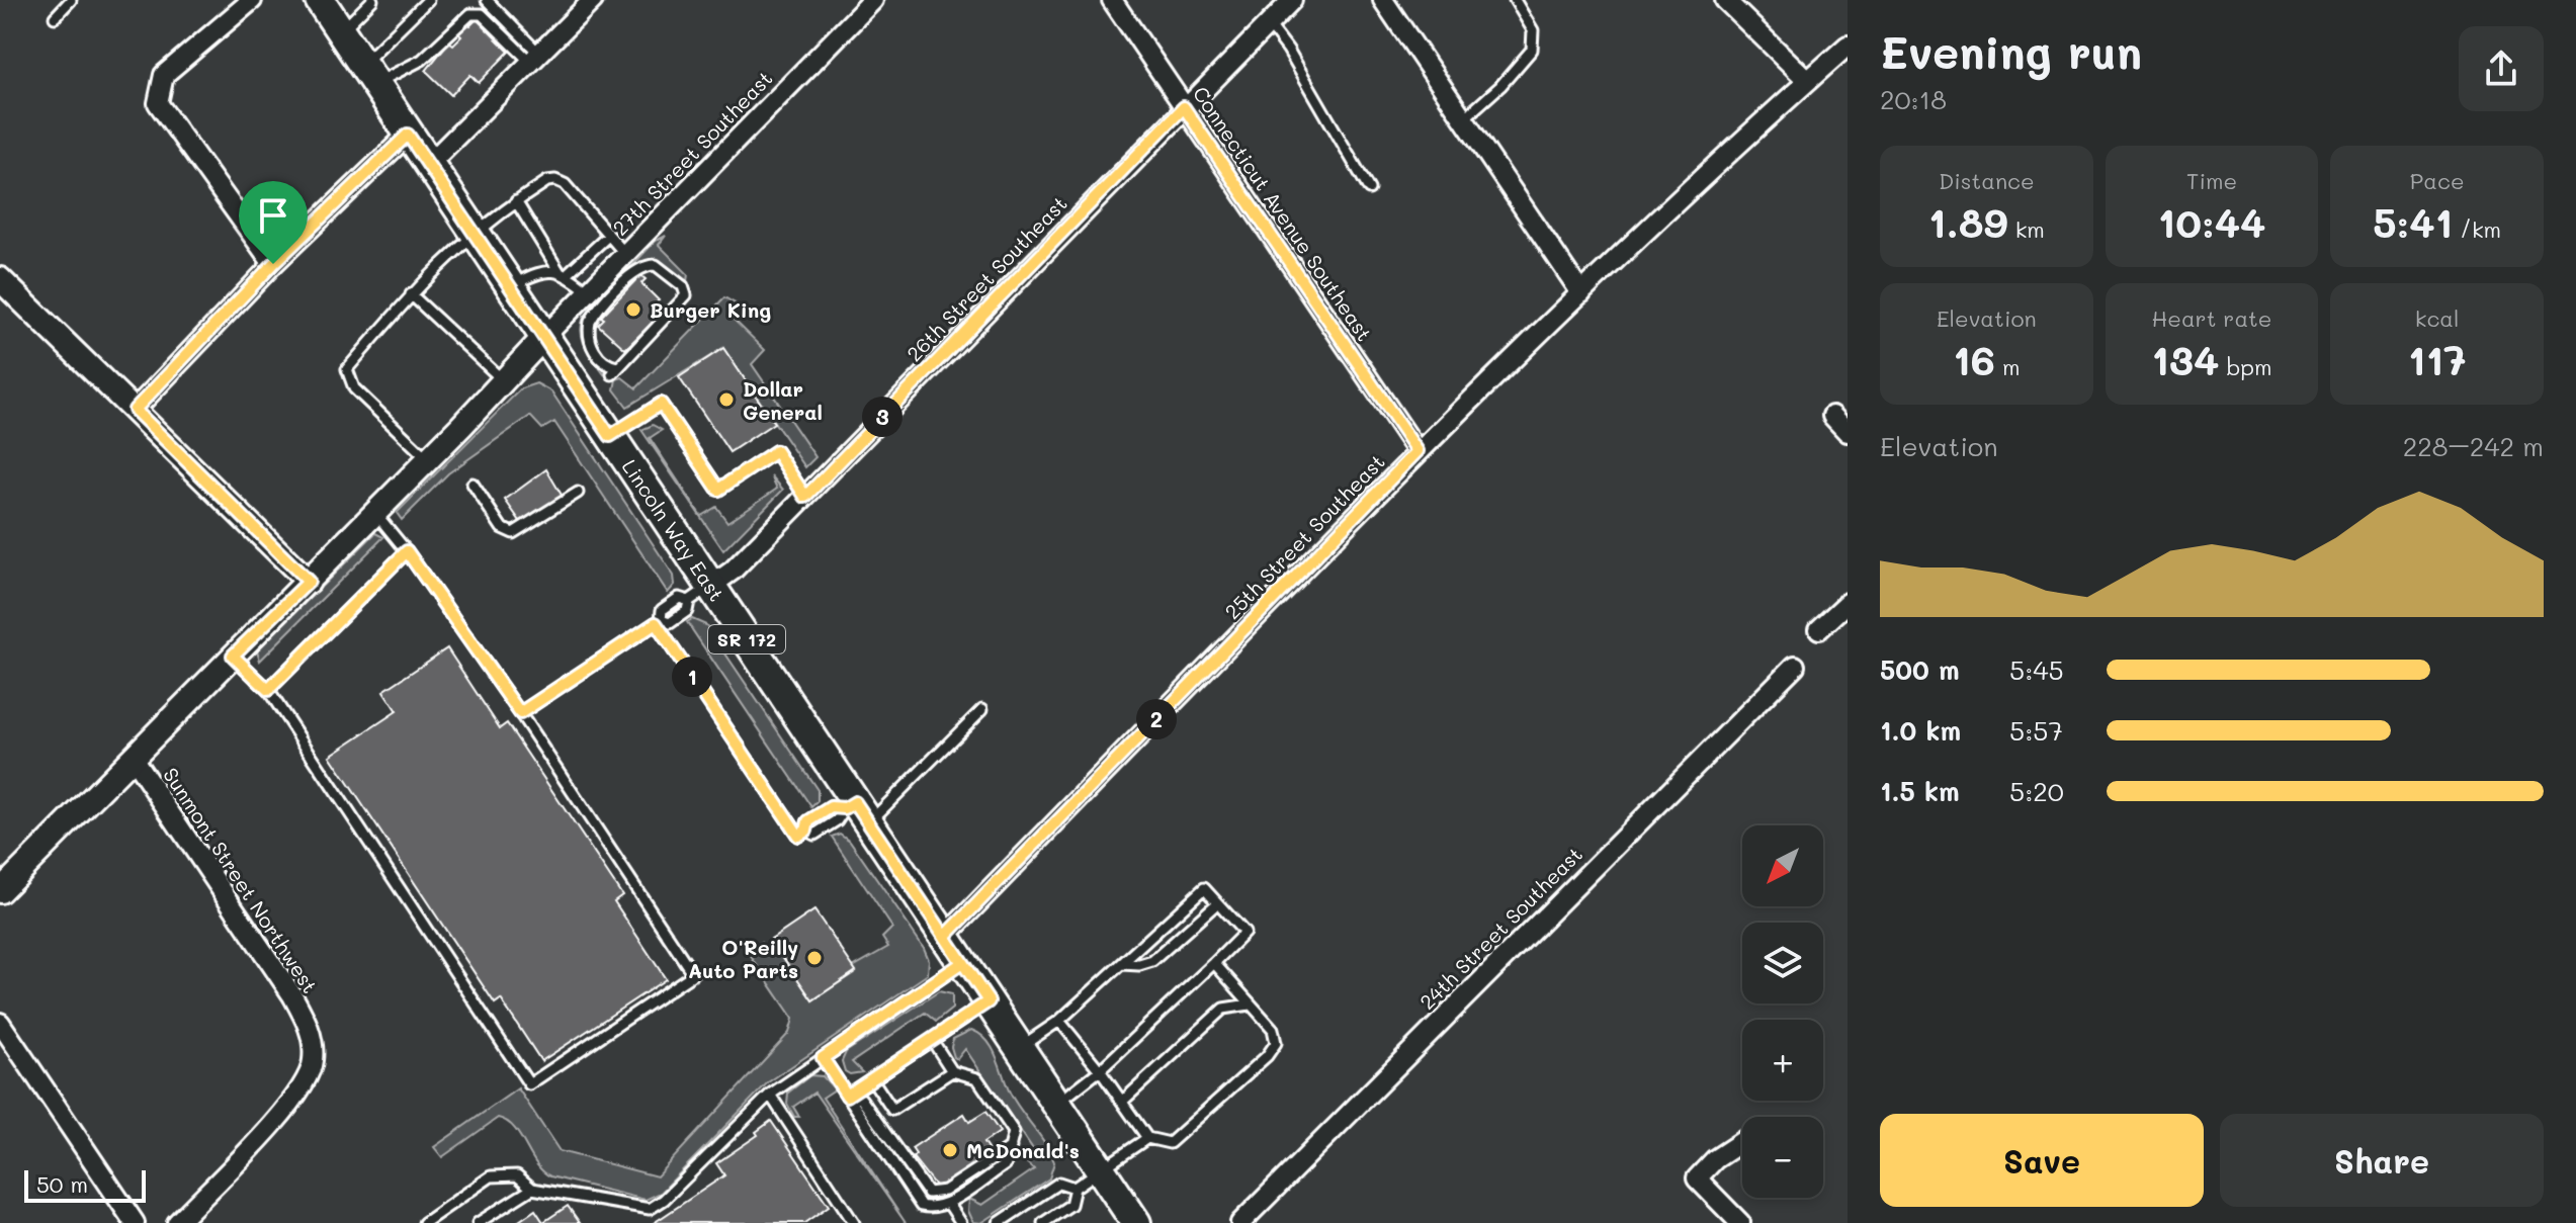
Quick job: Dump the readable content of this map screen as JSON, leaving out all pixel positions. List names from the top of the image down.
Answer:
{
  "streets": {
    "main road": ["Lincoln Way East", "SR 172"],
    "street": [
      "27th Street Southeast",
      "Connecticut Avenue Southeast",
      "26th Street Southeast",
      "25th Street Southeast",
      "Sunmont Street Northwest",
      "24th Street Southeast"
    ]
  },
  "crossings": [
    ["27th Street Southeast", "Lincoln Way East"],
    ["Connecticut Avenue Southeast", "26th Street Southeast"],
    ["Connecticut Avenue Southeast", "25th Street Southeast"],
    ["26th Street Southeast", "Lincoln Way East"],
    ["Lincoln Way East", "25th Street Southeast"]
  ],
  "places": [
    "Burger King",
    "Dollar General",
    "O'Reilly Auto Parts",
    "McDonald's"
  ],
  "scale_bar": "50 m",
  "north": "bottom left",
  "page": {
    "heading": ["Evening run", "20:18"],
    "stats": [
      ["Distance", "1.89 km"],
      ["Time", "10:44"],
      ["Pace", "5:41 /km"],
      ["Elevation", "16 m"],
      ["Heart rate", "134 bpm"],
      ["kcal", "117"]
    ],
    "pins": ["3", "1", "2"],
    "chart": ["Elevation", "228–242 m"],
    "list": [
      {
        "name": "500 m",
        "note": "5:45"
      },
      {
        "name": "1.0 km",
        "note": "5:57"
      },
      {
        "name": "1.5 km",
        "note": "5:20"
      }
    ],
    "map_buttons": ["+", "−"],
    "buttons": ["Save", "Share"],
    "scale": "50 m"
  }
}
